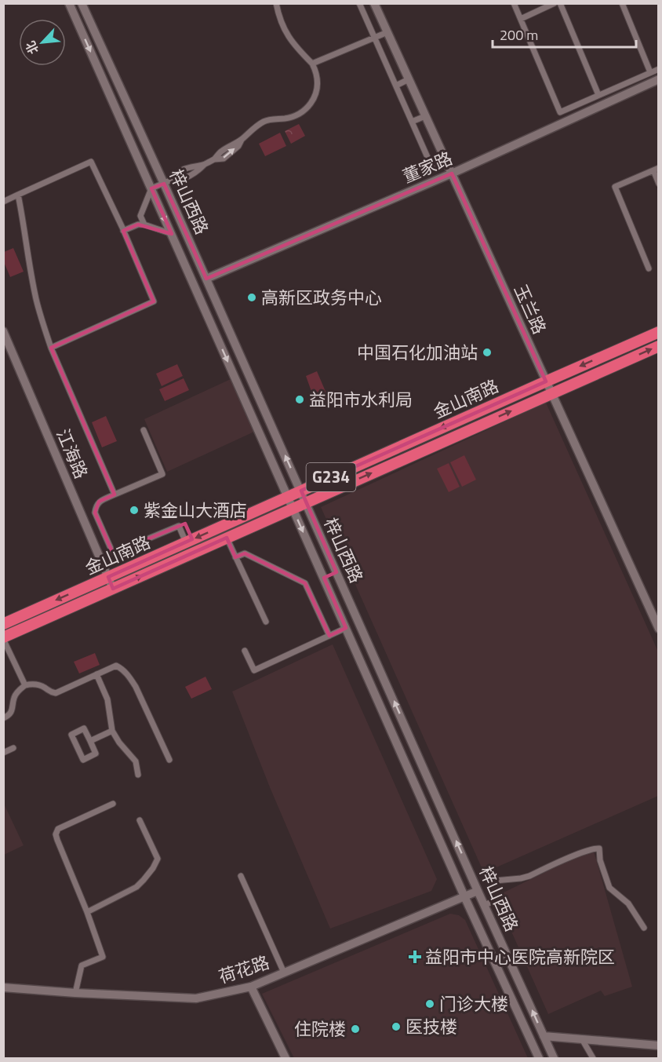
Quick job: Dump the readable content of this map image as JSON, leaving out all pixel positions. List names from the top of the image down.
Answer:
{
  "streets": {
    "highway": ["金山南路", "G234"],
    "street": [
      "董家路",
      "梓山西路",
      "玉兰路",
      "江海路",
      "荷花路"
    ]
  },
  "crossings": [
    ["董家路", "梓山西路"],
    ["董家路", "玉兰路"],
    ["梓山西路", "金山南路"],
    ["梓山西路", "荷花路"],
    ["玉兰路", "金山南路"],
    ["金山南路", "江海路"]
  ],
  "places": {
    "other": [
      "高新区政务中心",
      "中国石化加油站",
      "益阳市水利局",
      "紫金山大酒店",
      "门诊大楼",
      "医技楼",
      "住院楼"
    ],
    "health": ["益阳市中心医院高新院区"]
  },
  "scale_bar": "200 m",
  "north": "bottom left"
}
